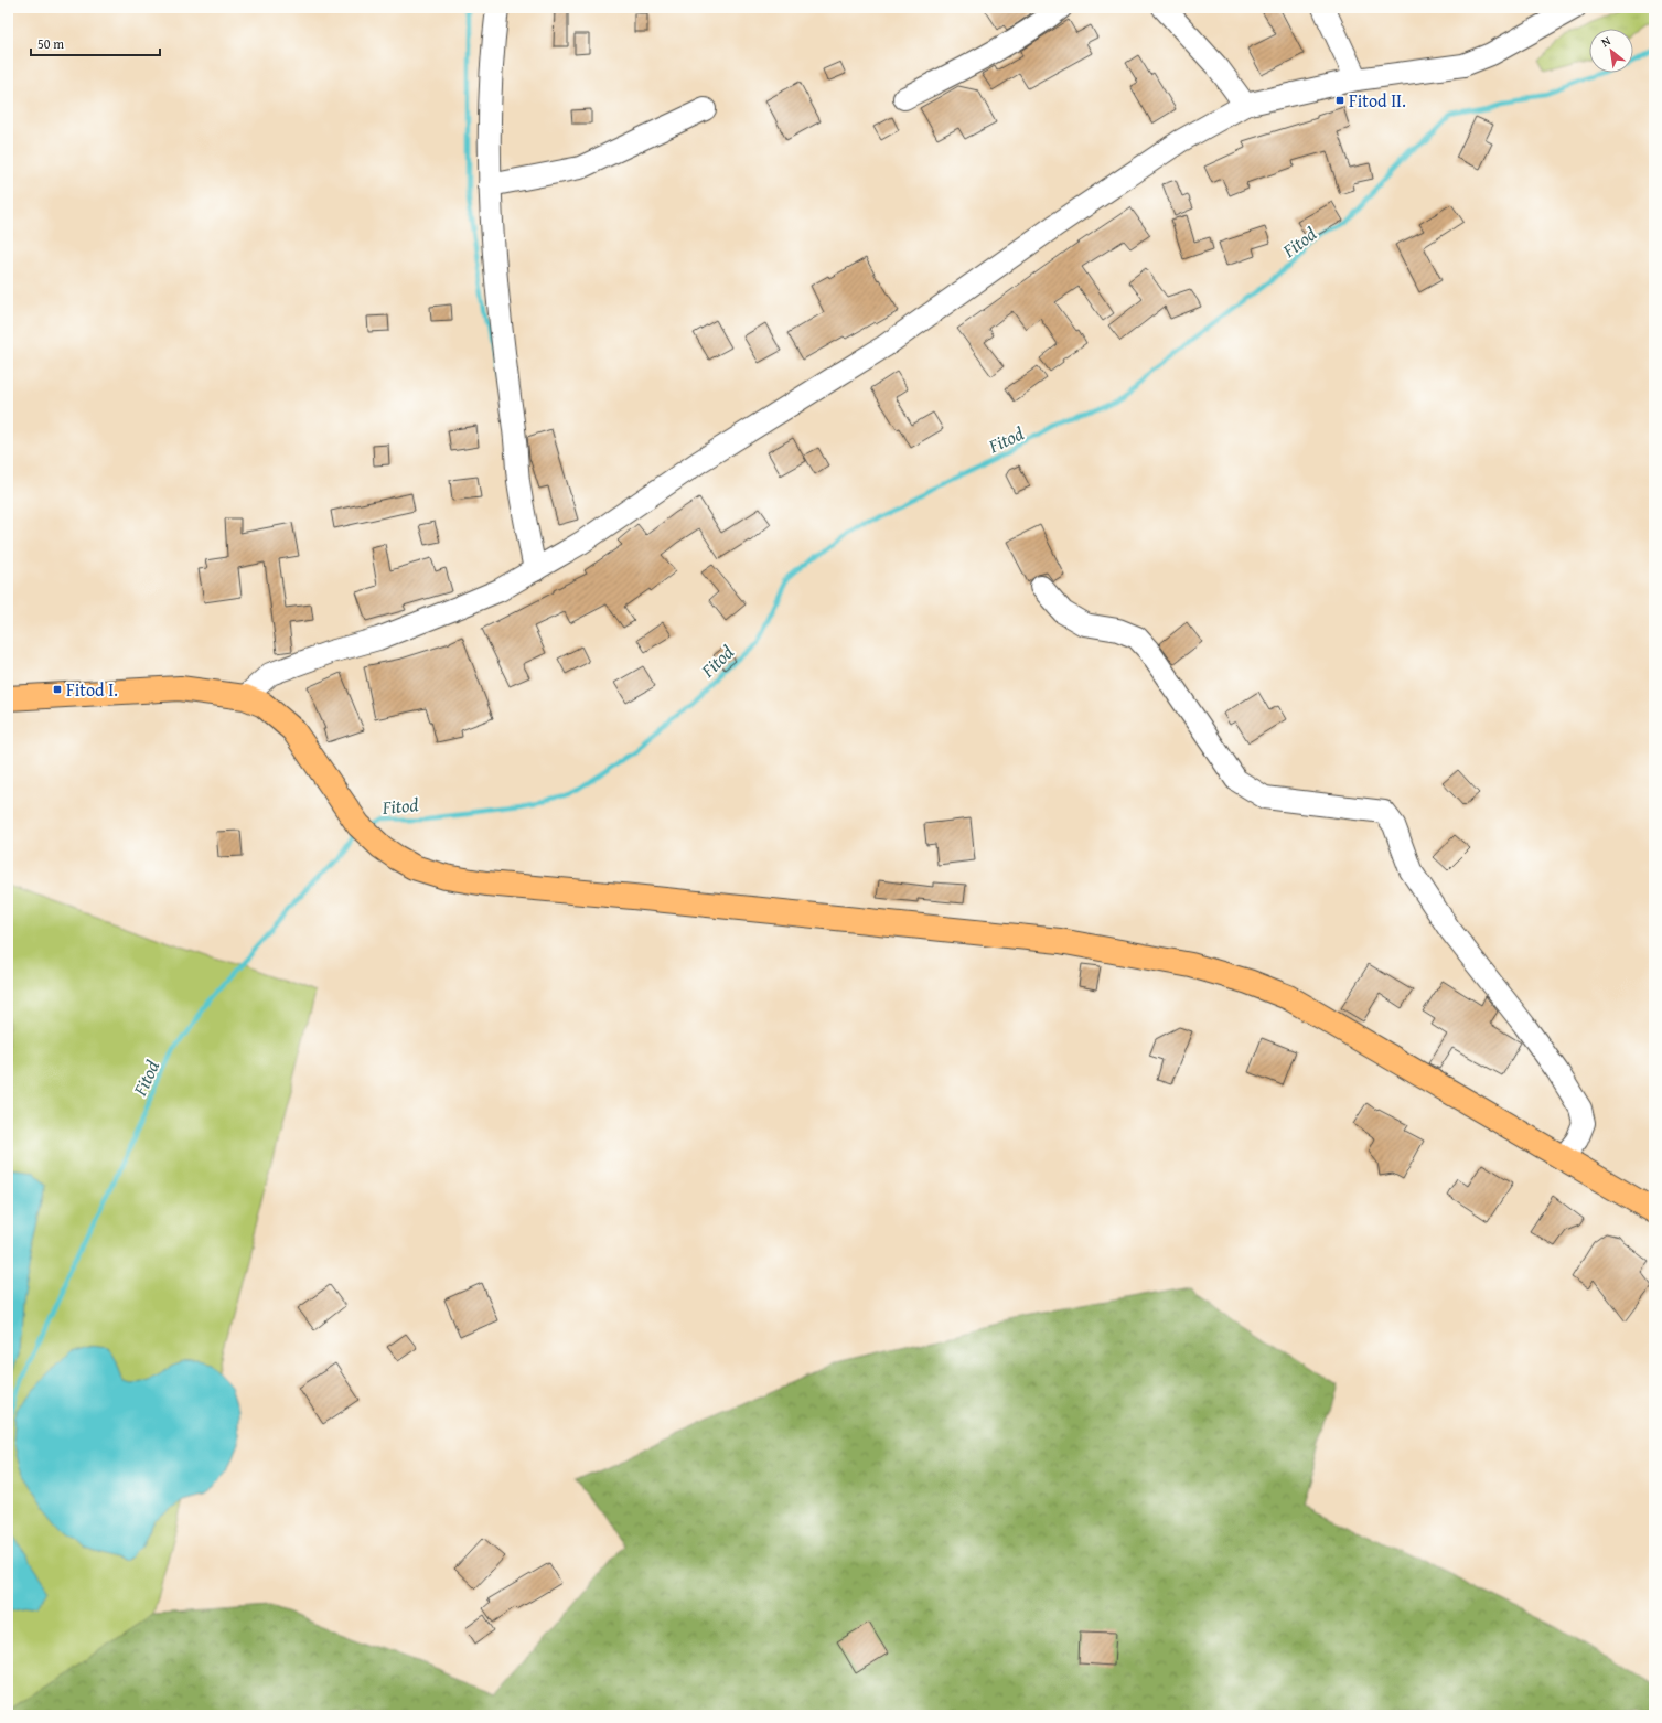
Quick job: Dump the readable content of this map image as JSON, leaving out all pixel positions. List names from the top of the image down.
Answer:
{
  "water": ["Fitod"],
  "places": {
    "transit": ["Fitod II.", "Fitod I."]
  },
  "scale_bar": "50 m",
  "north": "top left"
}
